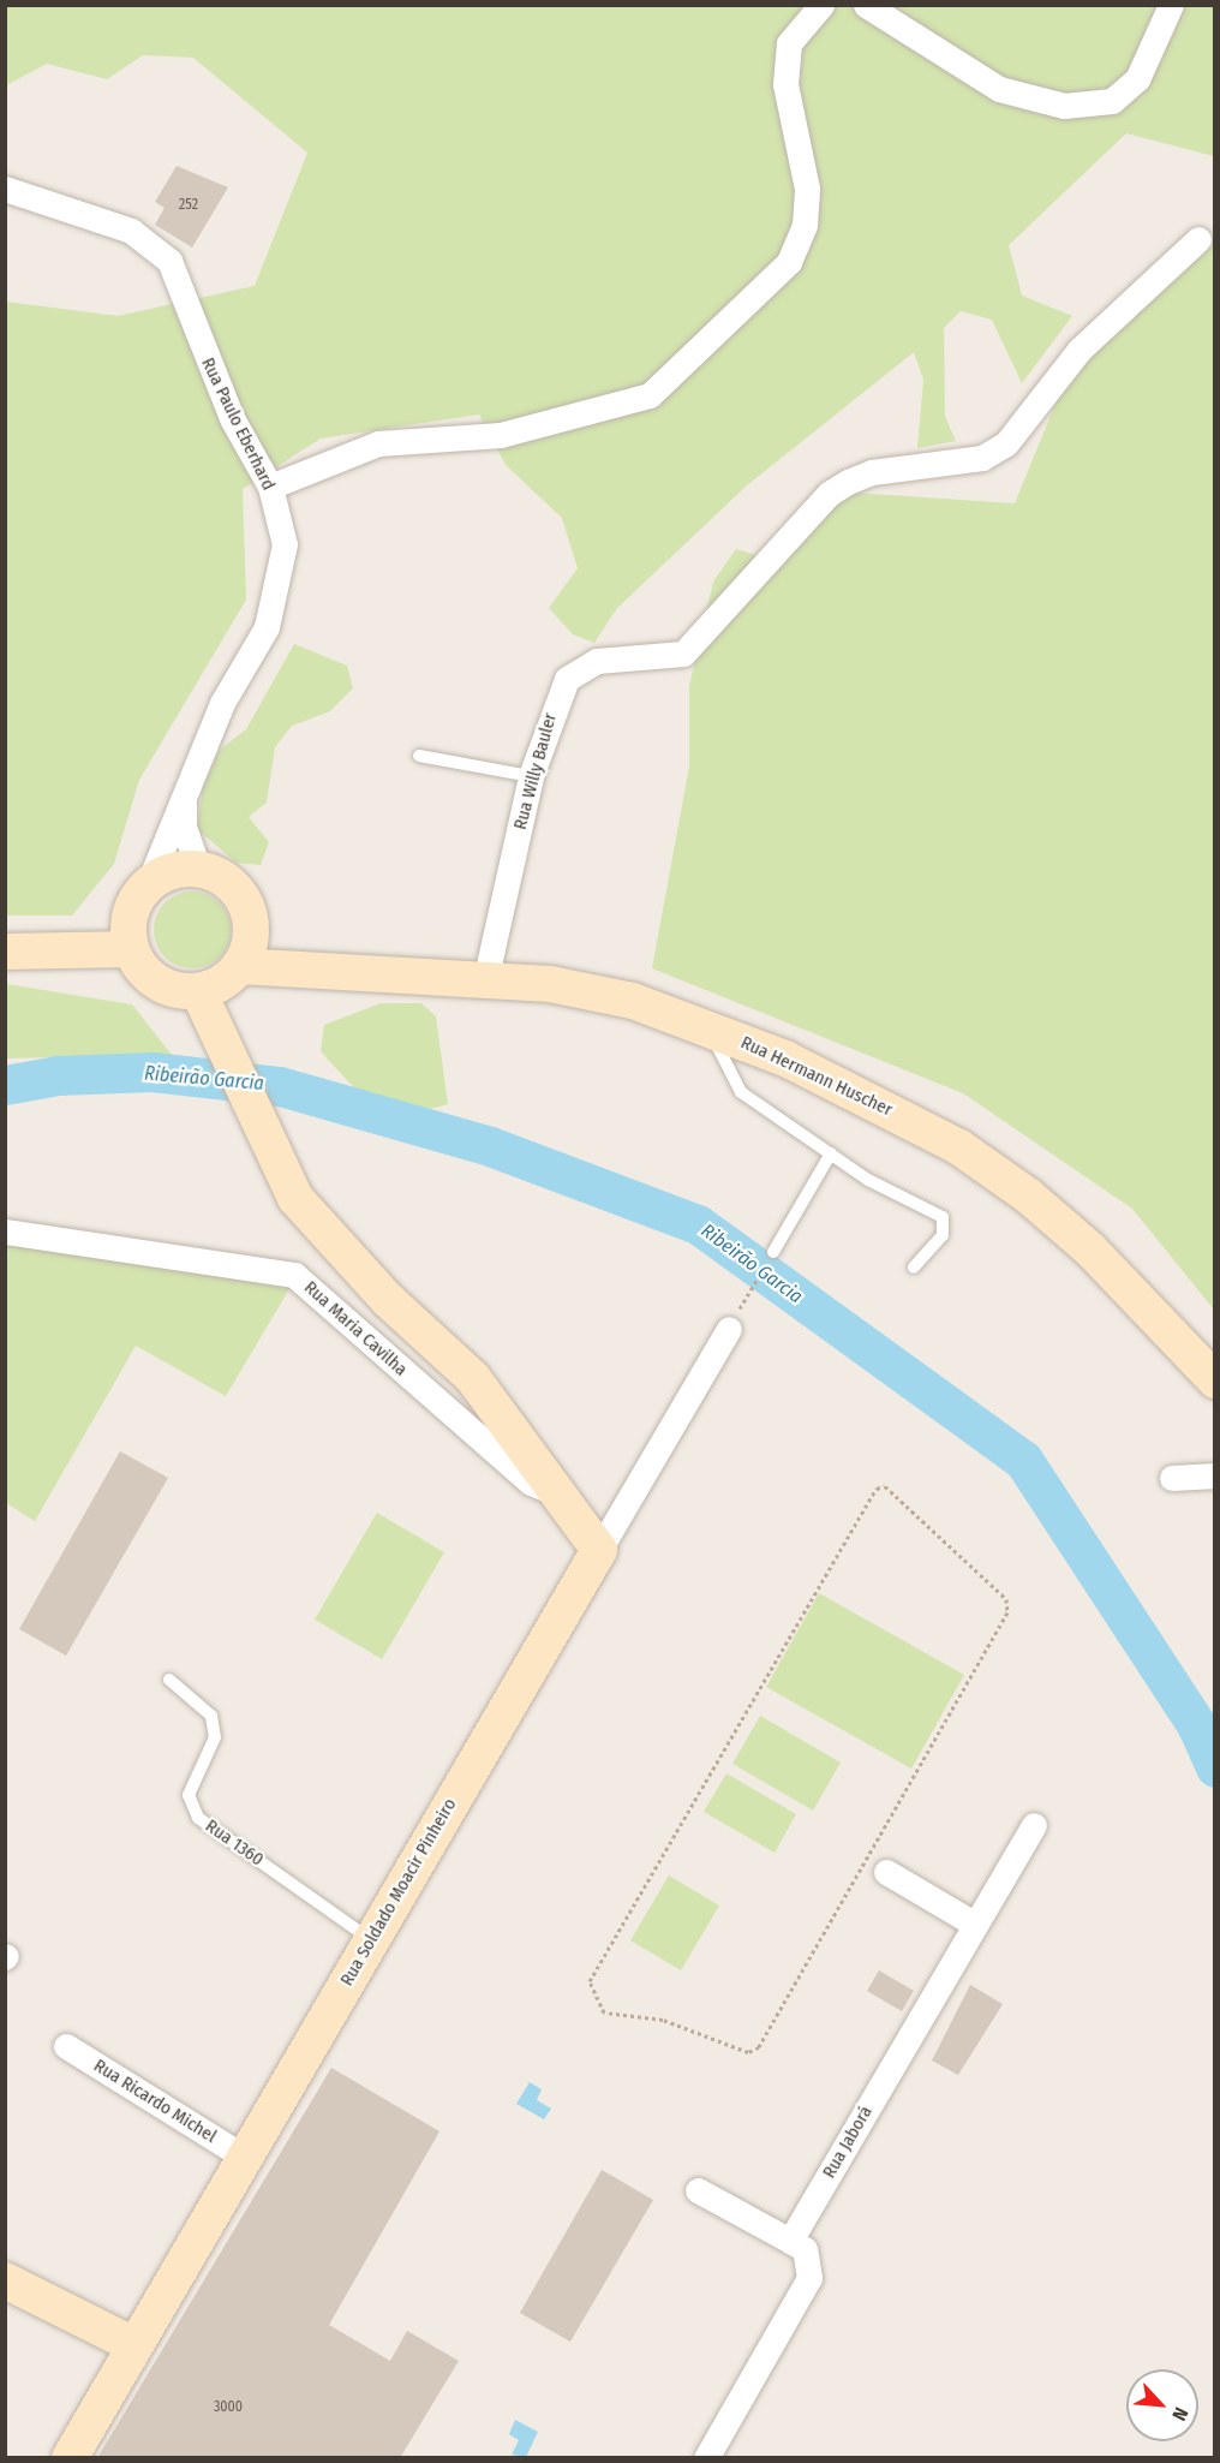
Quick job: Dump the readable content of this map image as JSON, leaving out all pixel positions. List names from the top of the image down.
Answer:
{
  "streets": {
    "street": [
      "Rua Paulo Eberhard",
      "Rua Willy Bauler",
      "Rua Hermann Huscher",
      "Rua Maria Cavilha",
      "Rua Soldado Moacir Pinheiro",
      "Rua Ricardo Michel",
      "Rua Jaborá"
    ],
    "lane": ["Rua 1360"]
  },
  "crossings": [
    ["Rua Paulo Eberhard", "Rua Hermann Huscher"],
    ["Rua Willy Bauler", "Rua Hermann Huscher"],
    ["Rua Maria Cavilha", "Rua Soldado Moacir Pinheiro"],
    ["Rua 1360", "Rua Soldado Moacir Pinheiro"],
    ["Rua Soldado Moacir Pinheiro", "Rua Ricardo Michel"]
  ],
  "water": ["Ribeirão Garcia"],
  "house_numbers": ["252", "3000"],
  "north": "bottom right"
}
